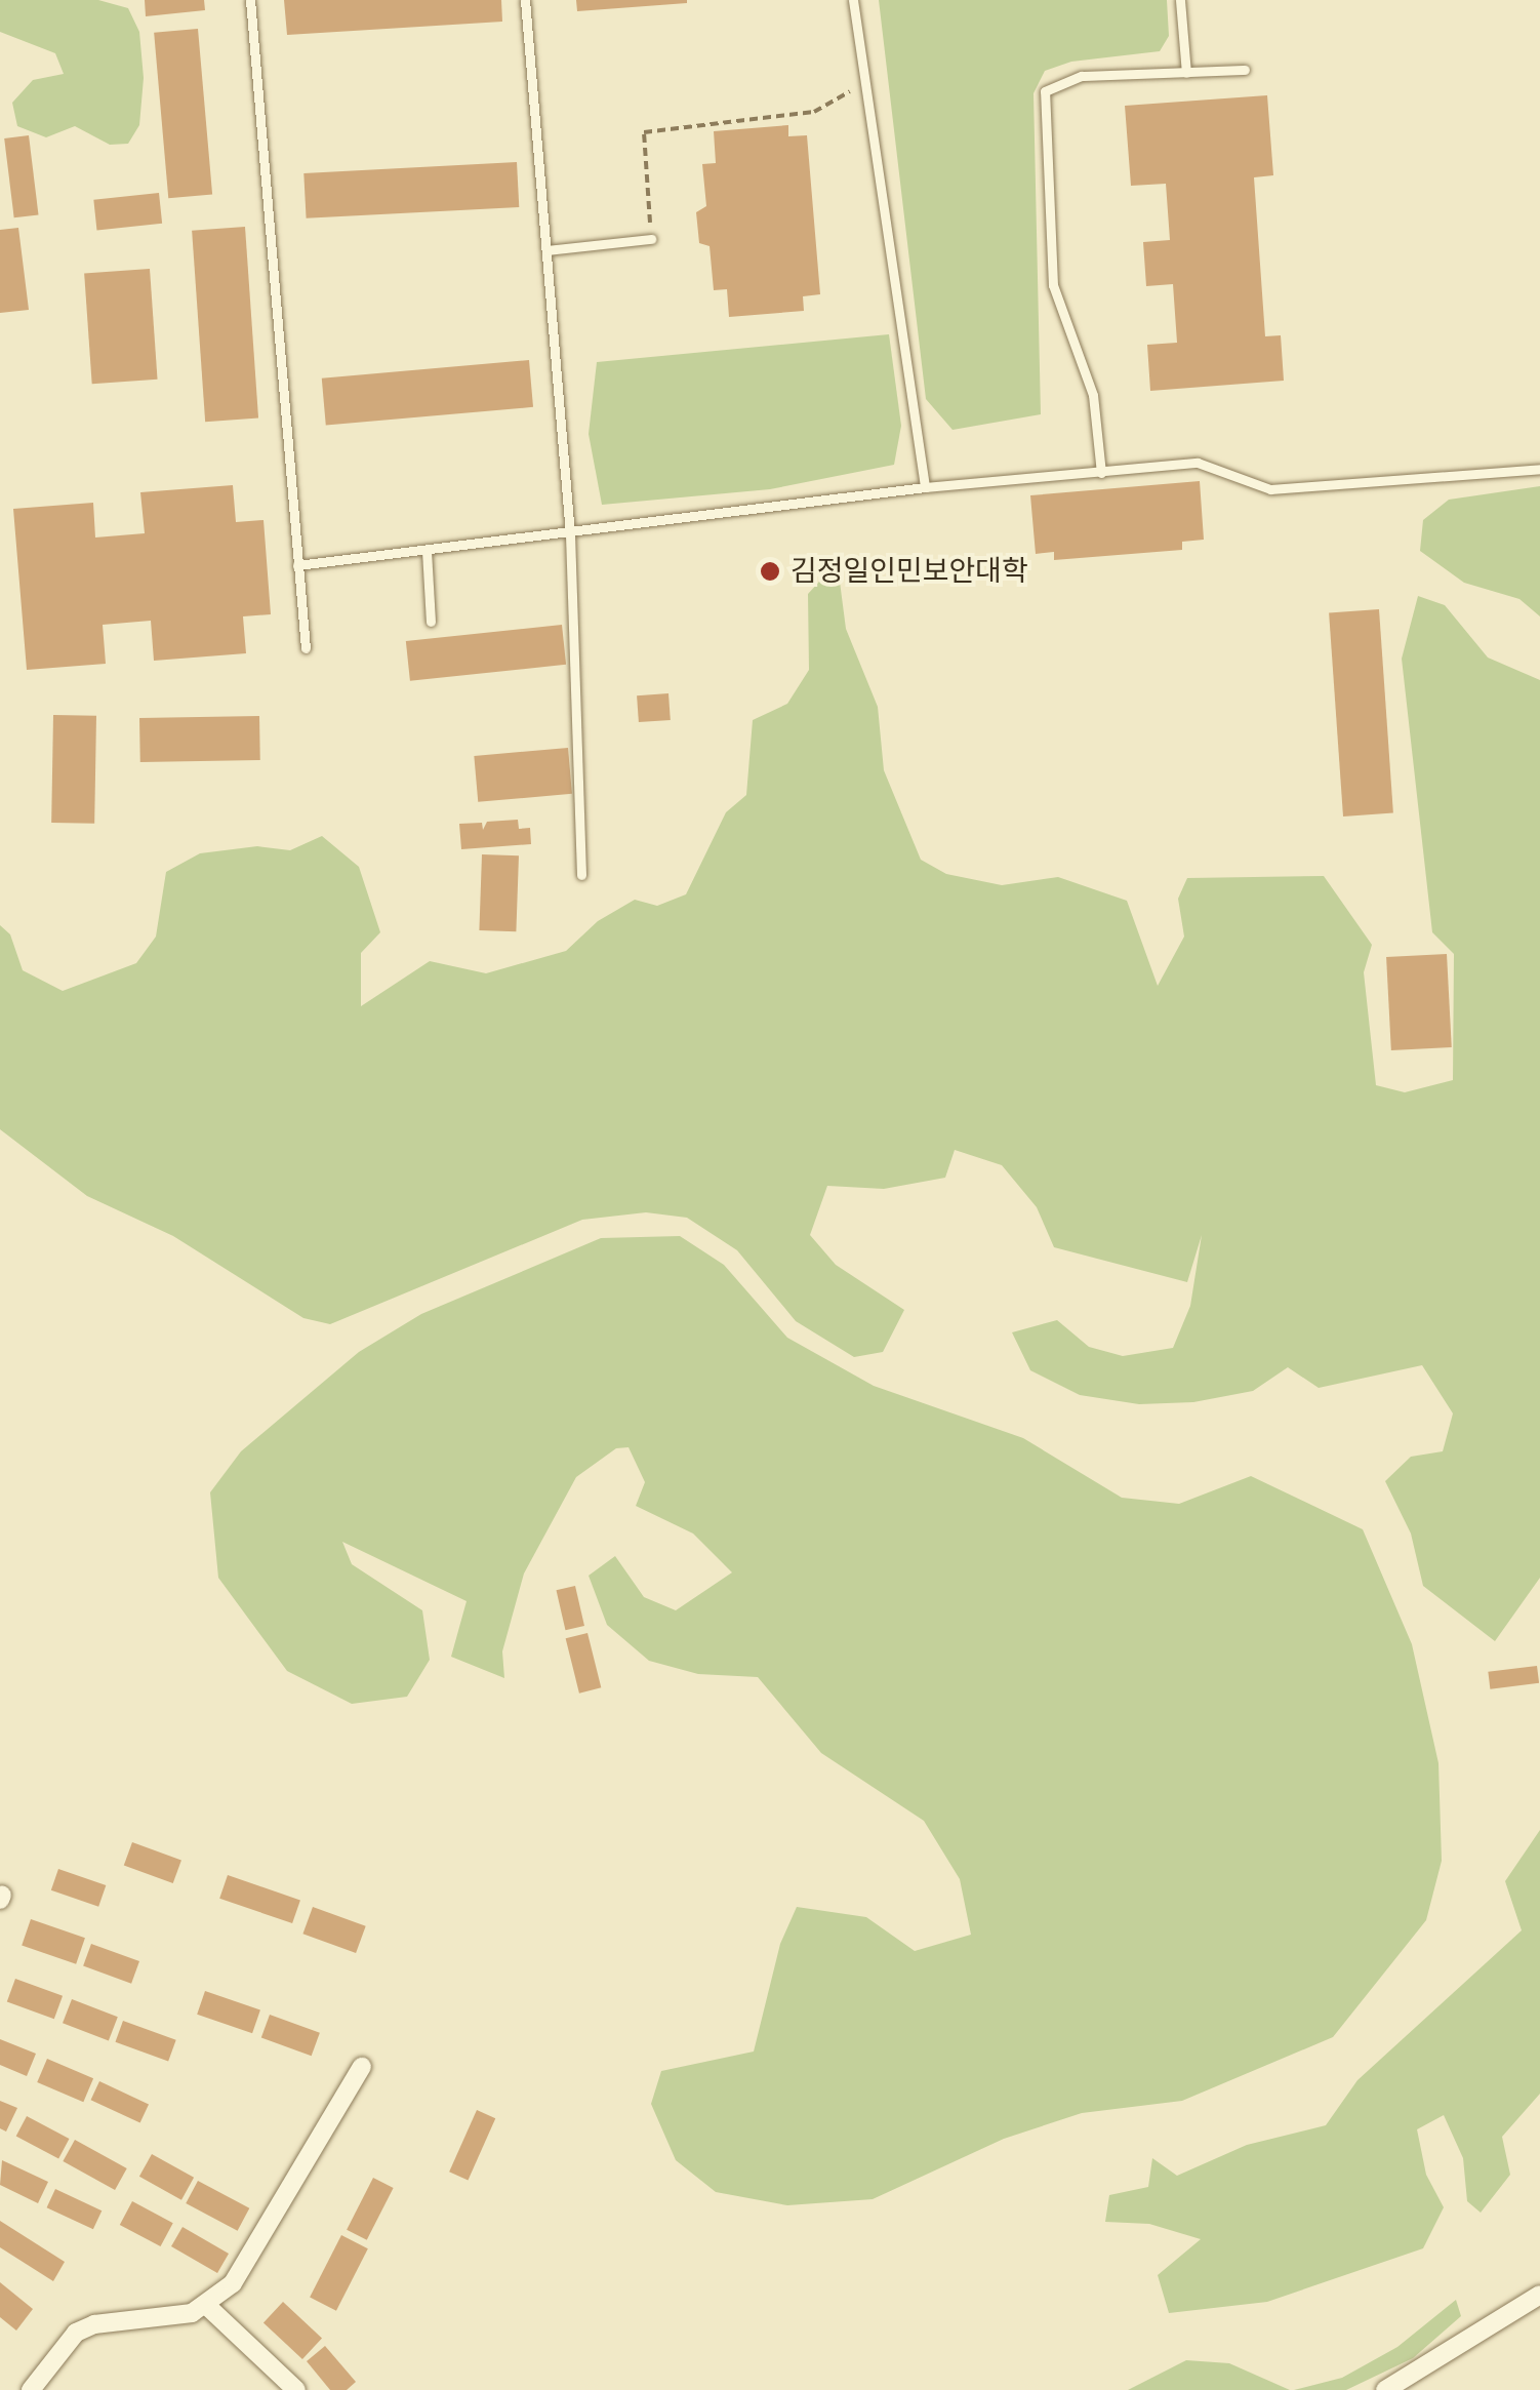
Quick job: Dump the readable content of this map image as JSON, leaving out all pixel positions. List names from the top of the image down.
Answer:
{
  "places": ["김정일인민보안대학"]
}
